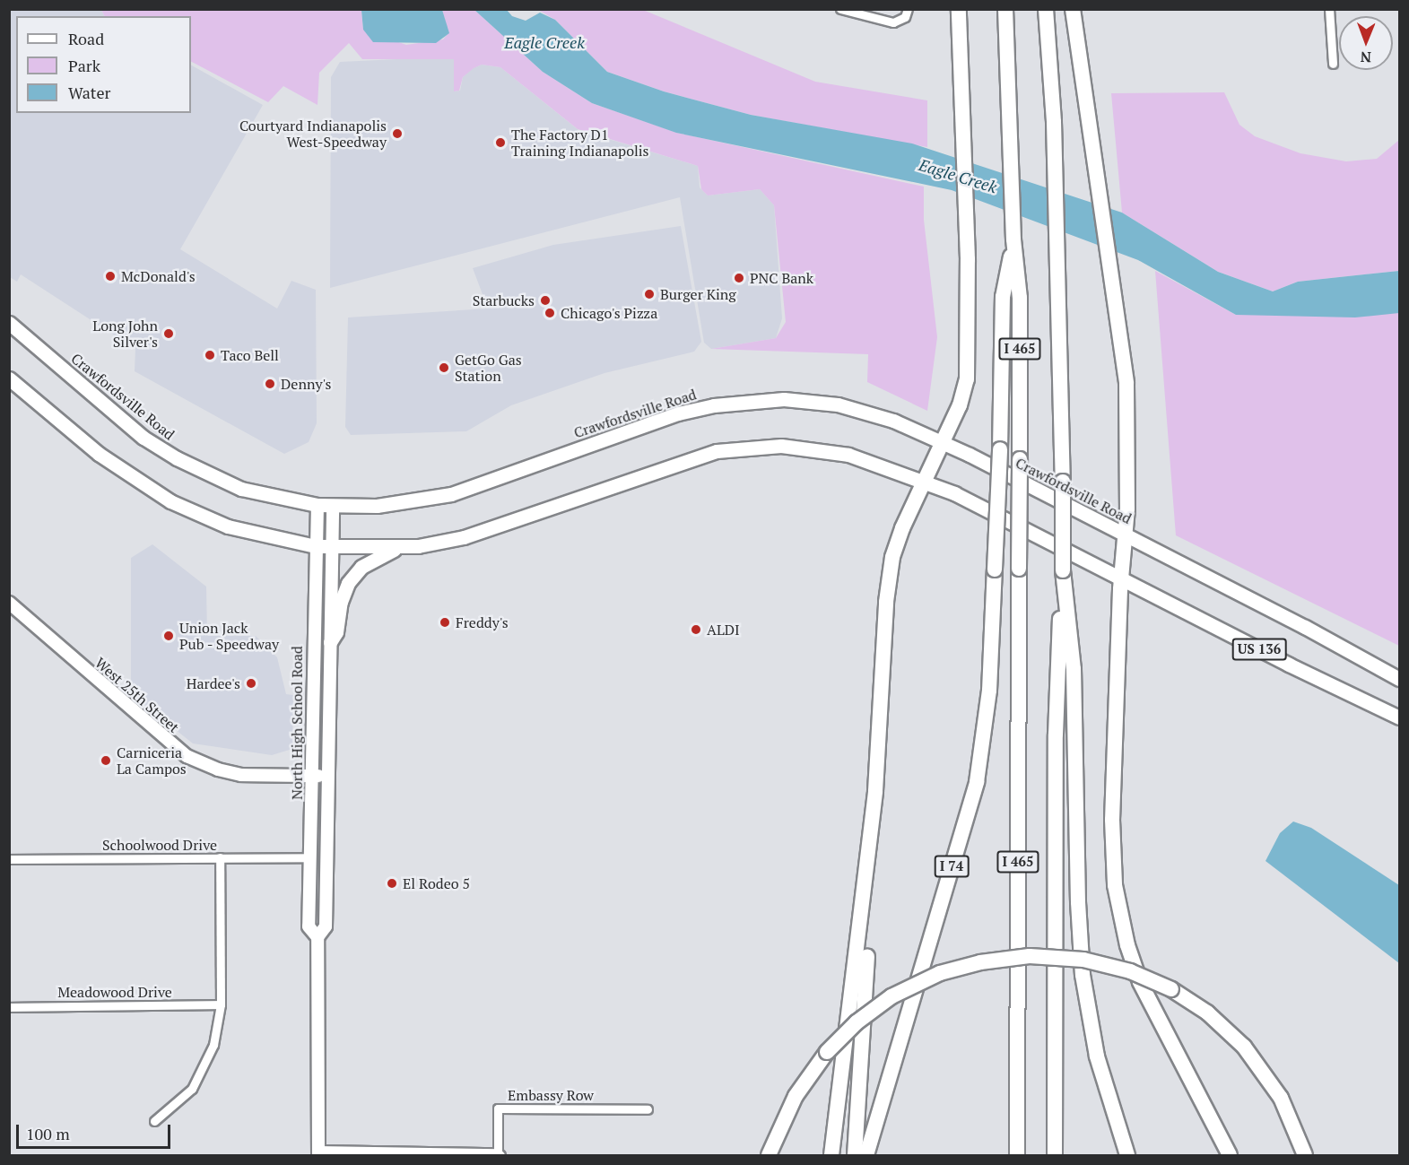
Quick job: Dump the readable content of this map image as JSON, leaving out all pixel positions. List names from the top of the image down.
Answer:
{
  "streets": {
    "highway": ["I 465", "I 74"],
    "main road": ["Crawfordsville Road", "US 136"],
    "street": [
      "West 25th Street",
      "North High School Road",
      "Schoolwood Drive",
      "Meadowood Drive",
      "Embassy Row"
    ]
  },
  "crossings": [
    ["I 465", "I 74"],
    ["Crawfordsville Road", "North High School Road"],
    ["West 25th Street", "North High School Road"],
    ["North High School Road", "Schoolwood Drive"],
    ["North High School Road", "Embassy Row"]
  ],
  "water": ["Eagle Creek"],
  "places": [
    "Courtyard Indianapolis West-Speedway",
    "The Factory D1 Training Indianapolis",
    "McDonald's",
    "PNC Bank",
    "Burger King",
    "Starbucks",
    "Chicago's Pizza",
    "Long John Silver's",
    "Taco Bell",
    "GetGo Gas Station",
    "Denny's",
    "Freddy's",
    "ALDI",
    "Union Jack Pub - Speedway",
    "Hardee's",
    "Carniceria La Campos",
    "El Rodeo 5"
  ],
  "legend": ["Road", "Park", "Water"],
  "scale_bar": "100 m",
  "north": "bottom"
}
